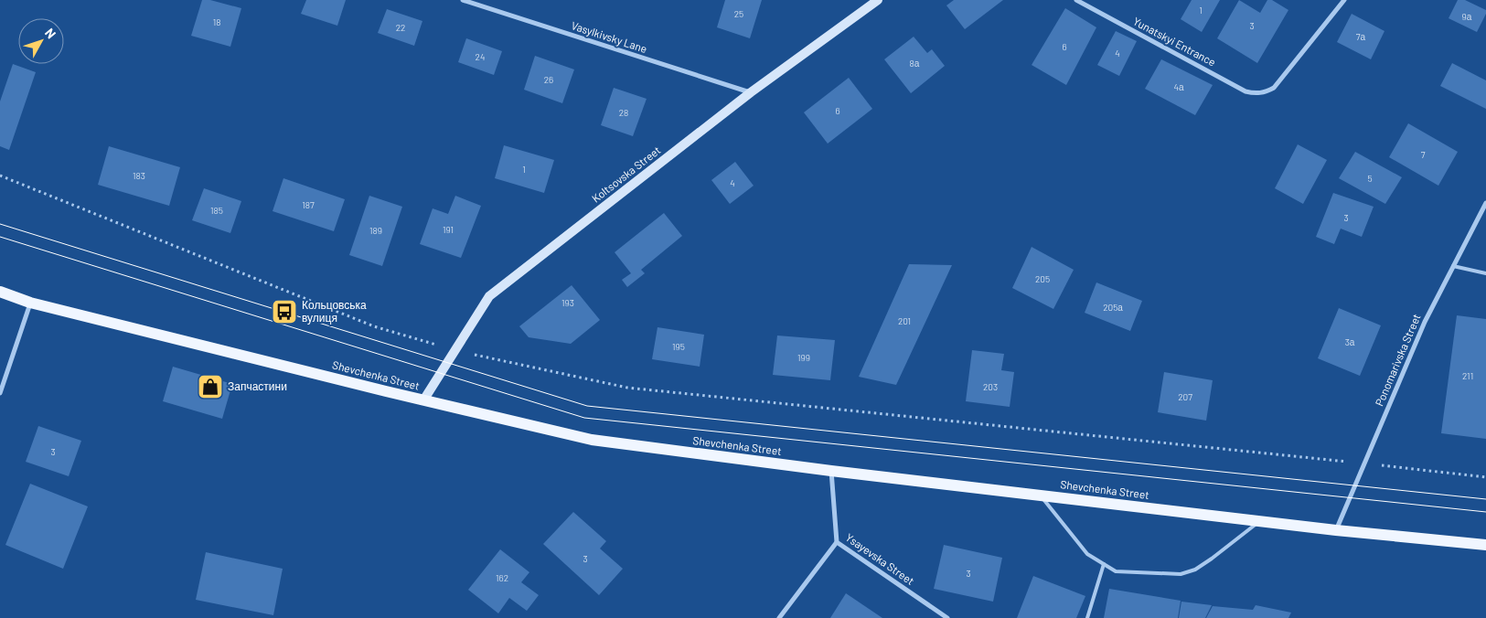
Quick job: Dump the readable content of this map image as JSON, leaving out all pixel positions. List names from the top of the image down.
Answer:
{
  "streets": {
    "main road": ["Shevchenka Street"],
    "street": [
      "Vasylkivsky Lane",
      "Yunatskyi Entrance",
      "Koltsovska Street",
      "Ponomarivska Street",
      "Ysayevska Street"
    ]
  },
  "crossings": [
    ["Vasylkivsky Lane", "Koltsovska Street"],
    ["Koltsovska Street", "Shevchenka Street"],
    ["Ponomarivska Street", "Shevchenka Street"],
    ["Shevchenka Street", "Ysayevska Street"]
  ],
  "places": {
    "bus stop": ["Кольцовська вулиця"],
    "shop": ["Запчастини"]
  },
  "house_numbers": [
    "1",
    "25",
    "9а",
    "18",
    "3",
    "22",
    "7а",
    "6",
    "4",
    "24",
    "8а",
    "26",
    "4а",
    "6",
    "28",
    "7",
    "1",
    "183",
    "5",
    "4",
    "187",
    "185",
    "3",
    "191",
    "189",
    "205",
    "193",
    "205а",
    "201",
    "3а",
    "195",
    "199",
    "211",
    "203",
    "207",
    "3",
    "3",
    "3",
    "162"
  ],
  "north": "top right"
}
